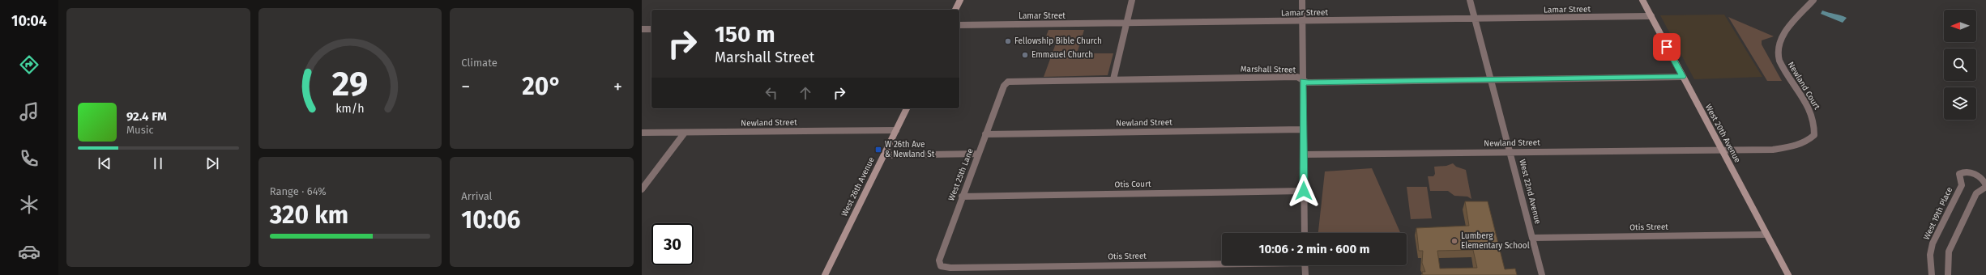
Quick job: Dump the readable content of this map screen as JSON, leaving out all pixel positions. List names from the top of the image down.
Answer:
{
  "streets": {
    "street": [
      "Lamar Street",
      "Marshall Street",
      "Newland Court",
      "Newland Street",
      "West 20th Avenue",
      "West 25th Lane",
      "Otis Court",
      "West 26th Avenue",
      "West 22nd Avenue",
      "West 19th Place",
      "Otis Street"
    ]
  },
  "crossings": [
    ["Lamar Street", "West 20th Avenue"],
    ["Lamar Street", "West 22nd Avenue"],
    ["Marshall Street", "West 20th Avenue"],
    ["Marshall Street", "West 25th Lane"],
    ["Marshall Street", "West 22nd Avenue"],
    ["Newland Court", "Newland Street"],
    ["Newland Court", "West 20th Avenue"],
    ["Newland Street", "West 20th Avenue"],
    ["Newland Street", "West 25th Lane"],
    ["Newland Street", "West 26th Avenue"],
    ["Newland Street", "West 22nd Avenue"],
    ["West 20th Avenue", "Otis Street"],
    ["West 25th Lane", "Otis Court"],
    ["West 25th Lane", "Otis Street"],
    ["West 22nd Avenue", "Otis Street"]
  ],
  "places": {
    "other": ["Fellowship Bible Church", "Emmauel Church", "Lumberg Elementary School"],
    "transit": ["W 26th Ave & Newland St"]
  },
  "north": "left",
  "page": {
    "tabs": "10:04",
    "tile": [
      "Climate",
      ["Range · 64%", "320 km"],
      ["Arrival", "10:06"]
    ],
    "turn": ["150 m", "Marshall Street"],
    "heat": ["−", "20°", "+"],
    "song": ["92.4 FM", "Music"],
    "limit": "30",
    "trip": "10:06 · 2 min · 600 m",
    "gauge": ["29", "km/h"]
  }
}
